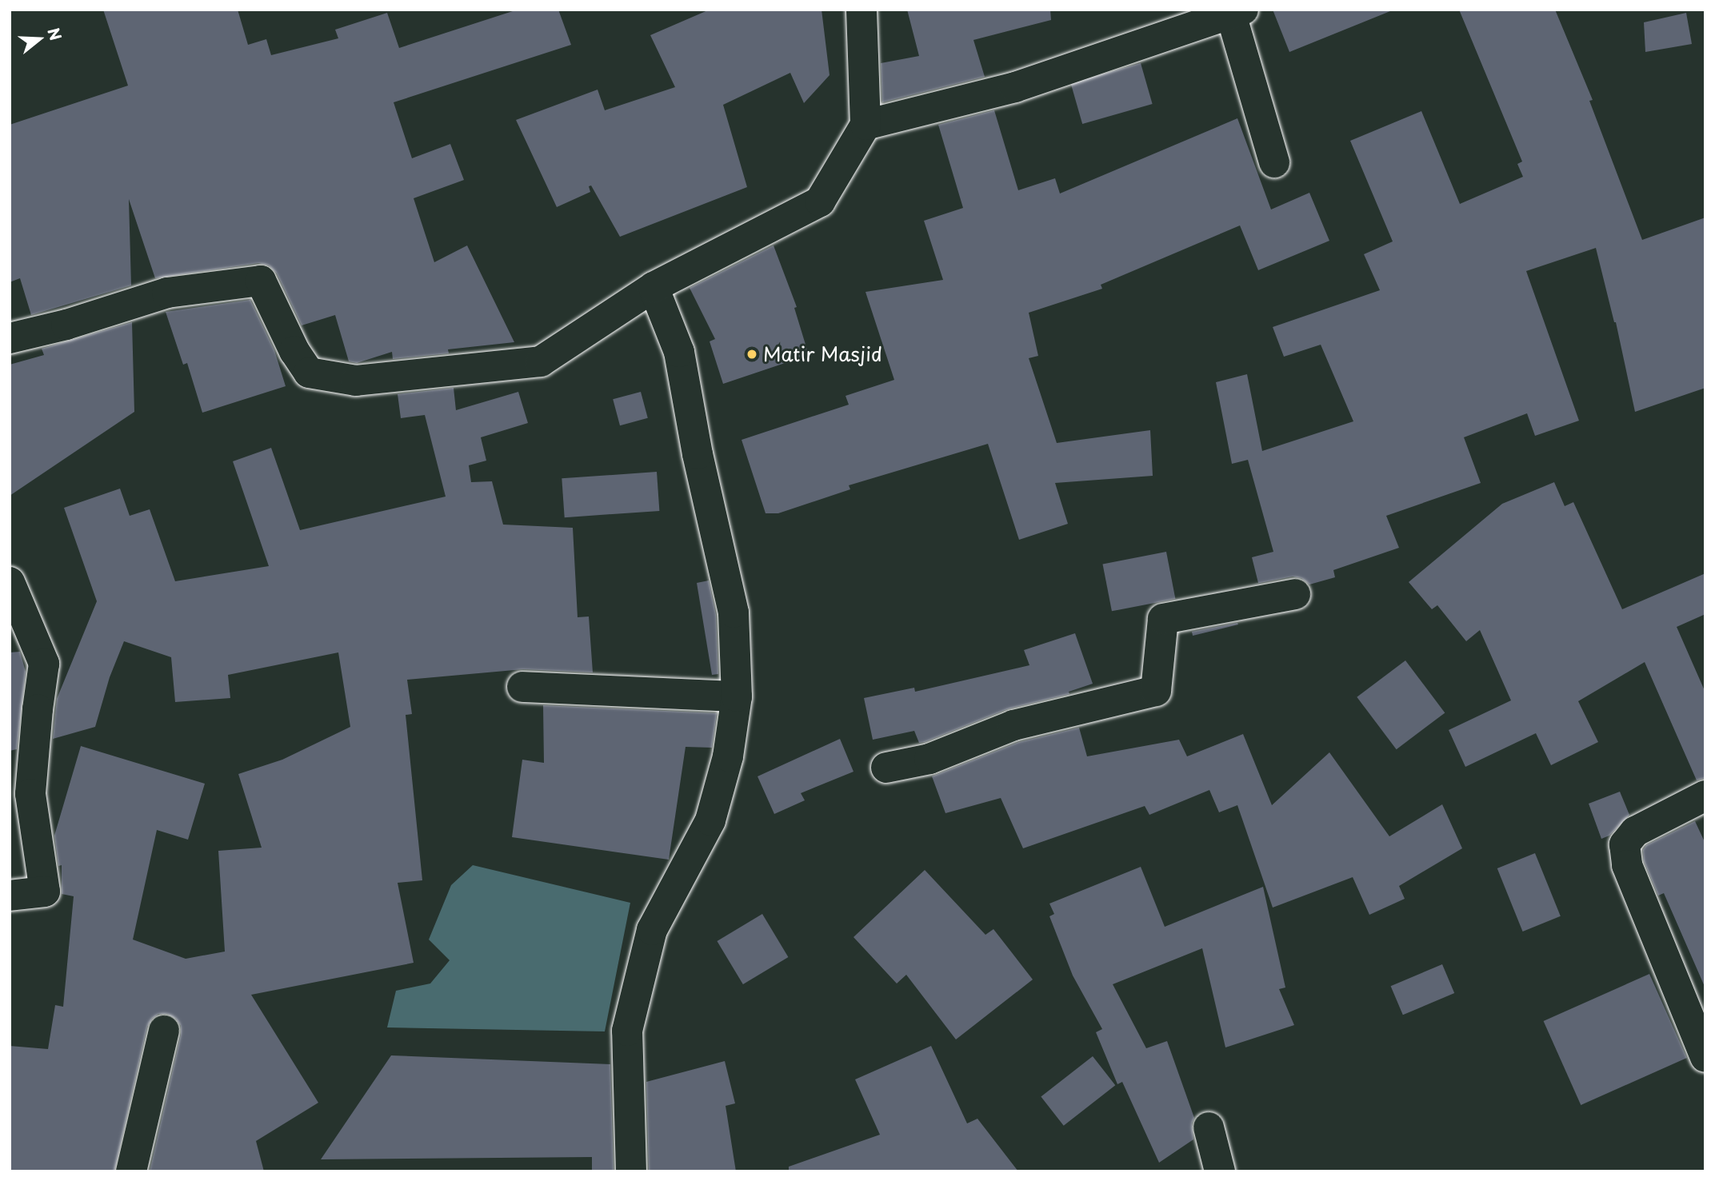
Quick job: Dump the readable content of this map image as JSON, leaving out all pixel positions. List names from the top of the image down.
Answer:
{
  "places": ["Matir Masjid"],
  "north": "right"
}
